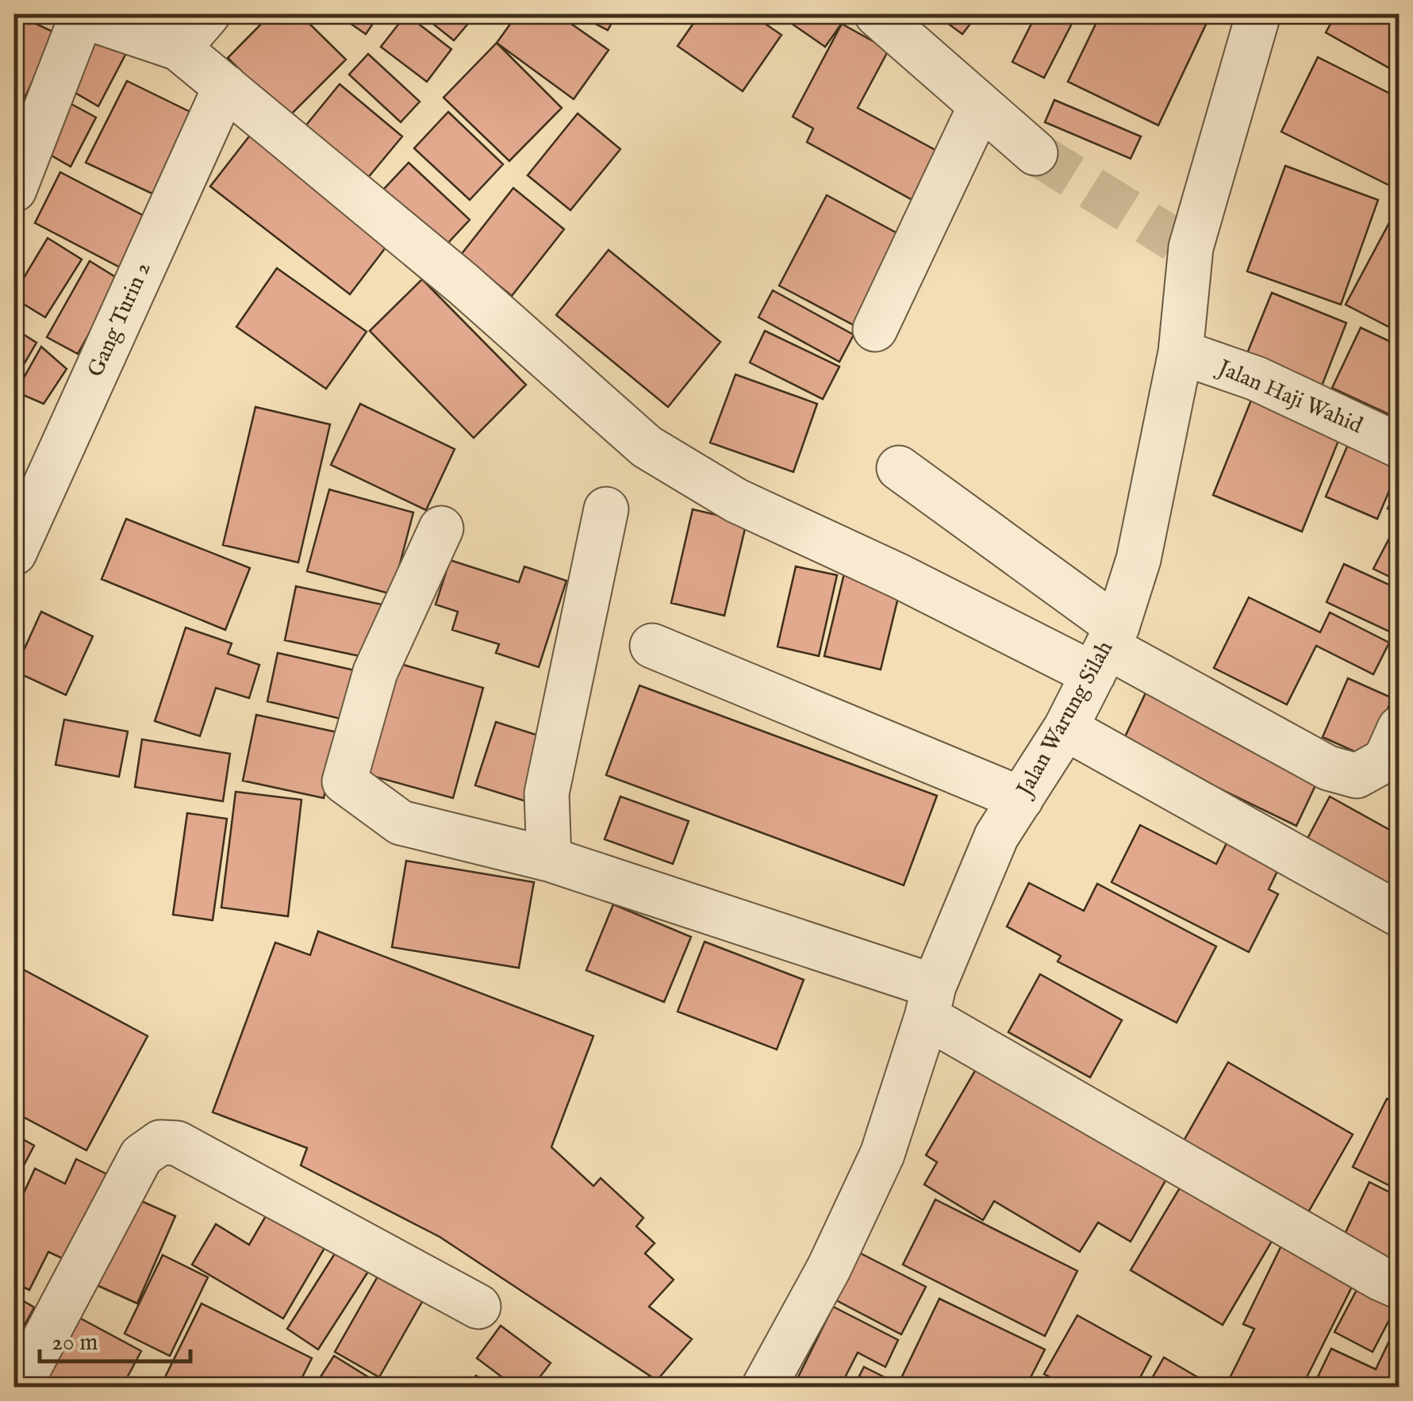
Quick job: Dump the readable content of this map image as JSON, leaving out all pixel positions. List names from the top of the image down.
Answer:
{
  "streets": {
    "street": ["Gang Turin 2", "Jalan Haji Wahid", "Jalan Warung Silah"]
  },
  "crossings": [
    ["Jalan Haji Wahid", "Jalan Warung Silah"]
  ],
  "scale_bar": "20 m"
}
